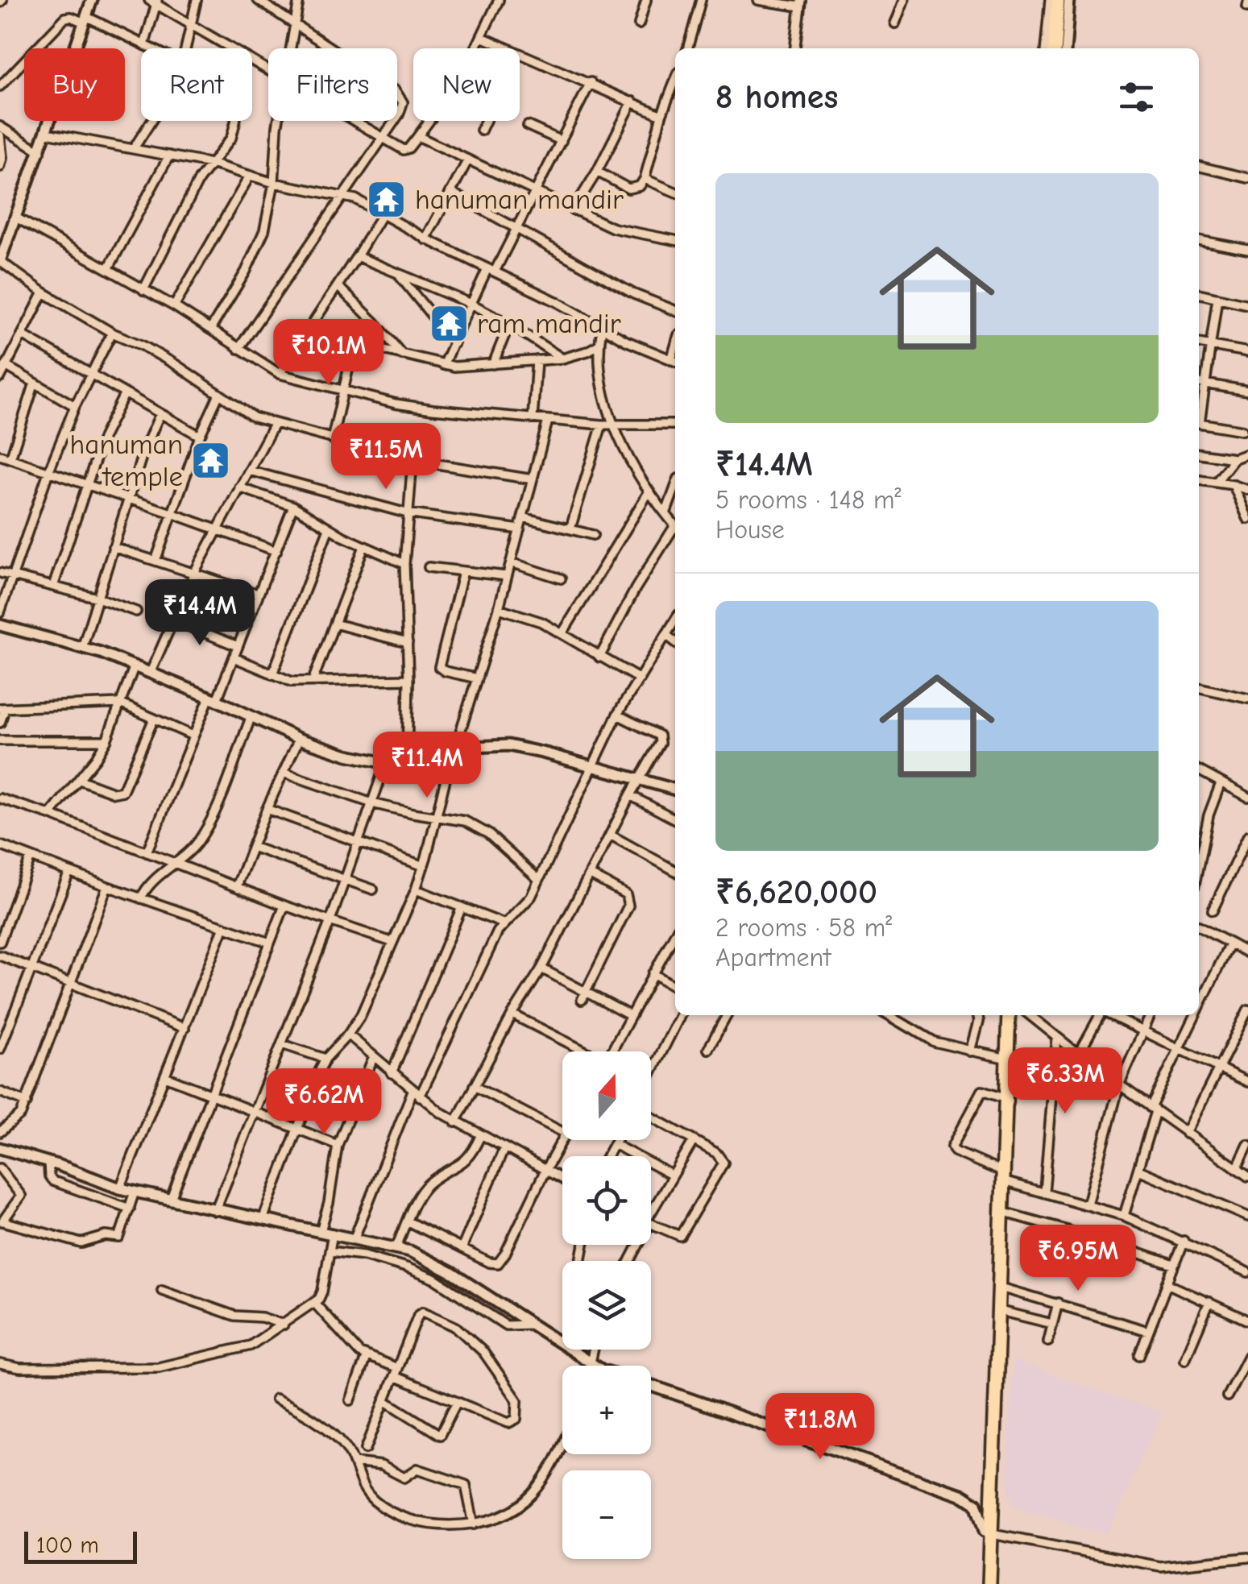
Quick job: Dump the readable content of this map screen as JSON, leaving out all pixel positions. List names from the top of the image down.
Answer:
{
  "places": {
    "temple": ["hanuman mandir", "ram mandir", "hanuman temple"]
  },
  "scale_bar": "100 m",
  "north": "top",
  "page": {
    "chip": [
      "Buy",
      "Rent",
      "Filters",
      "New"
    ],
    "heading": "8 homes",
    "list": [
      {
        "name": "₹14.4M",
        "note": "5 rooms · 148 m² · House"
      },
      {
        "name": "₹6,620,000",
        "note": "2 rooms · 58 m² · Apartment"
      }
    ],
    "price": [
      "₹10.1M",
      "₹11.5M",
      "₹14.4M",
      "₹11.4M",
      "₹6.33M",
      "₹6.62M",
      "₹6.95M",
      "₹11.8M"
    ],
    "map_buttons": ["+", "−"],
    "scale": "100 m"
  }
}
